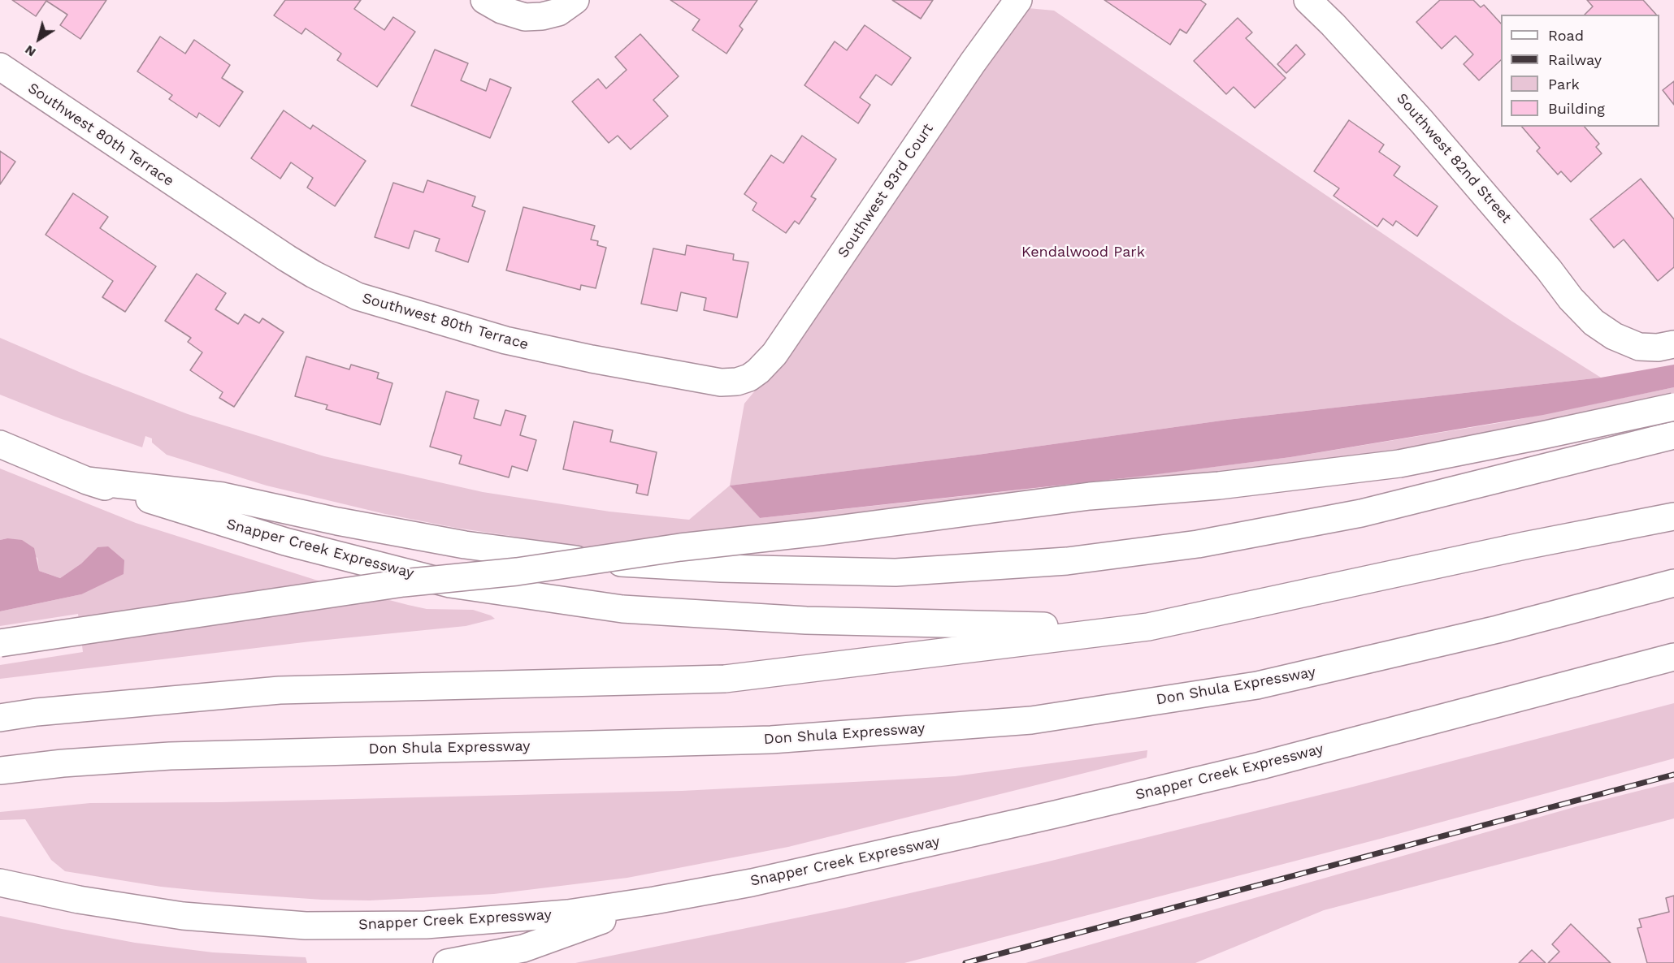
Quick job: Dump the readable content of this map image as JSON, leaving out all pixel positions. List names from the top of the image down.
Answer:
{
  "streets": {
    "main road": [
      "Southwest 80th Terrace",
      "Southwest 82nd Street",
      "Southwest 93rd Court",
      "Snapper Creek Expressway",
      "Don Shula Expressway"
    ]
  },
  "crossings": [
    ["Southwest 80th Terrace", "Southwest 93rd Court"]
  ],
  "parks": ["Kendalwood Park"],
  "legend": [
    "Road",
    "Railway",
    "Park",
    "Building"
  ],
  "north": "bottom left"
}
